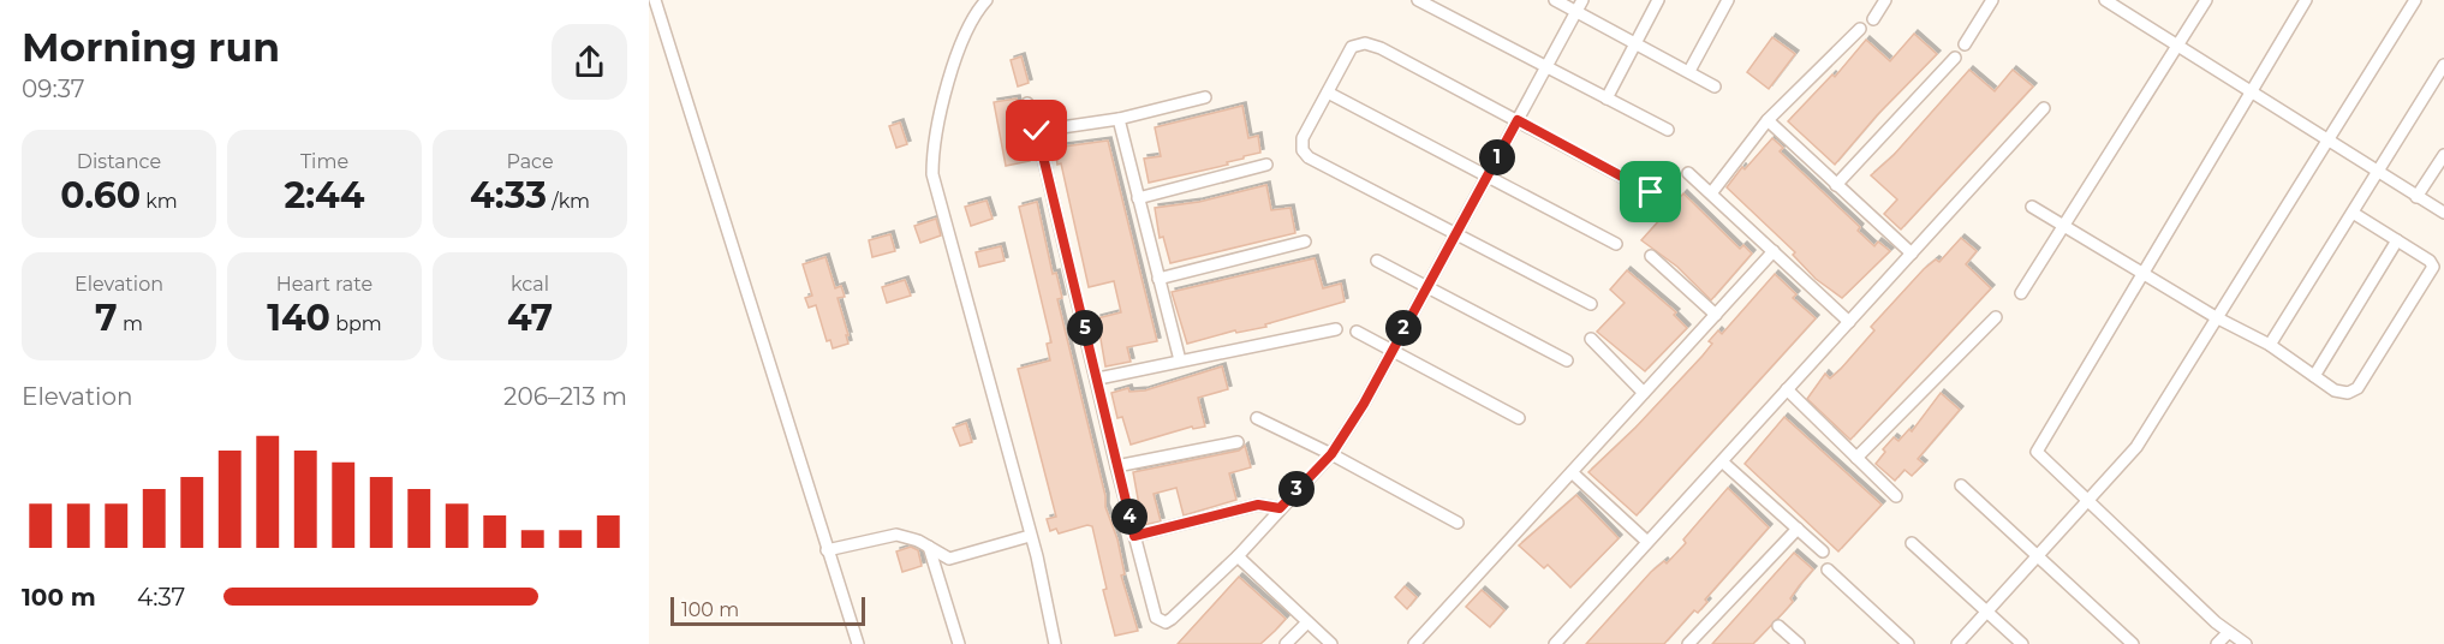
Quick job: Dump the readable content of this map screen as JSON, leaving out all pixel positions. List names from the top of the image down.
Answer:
{
  "scale_bar": "100 m",
  "page": {
    "heading": ["Morning run", "09:37"],
    "stats": [
      ["Distance", "0.60 km"],
      ["Time", "2:44"],
      ["Pace", "4:33 /km"],
      ["Elevation", "7 m"],
      ["Heart rate", "140 bpm"],
      ["kcal", "47"]
    ],
    "pins": [
      "1",
      "2",
      "5",
      "3",
      "4"
    ],
    "chart": ["Elevation", "206–213 m"],
    "list": [
      {
        "name": "100 m",
        "note": "4:37"
      }
    ],
    "scale": "100 m"
  }
}
